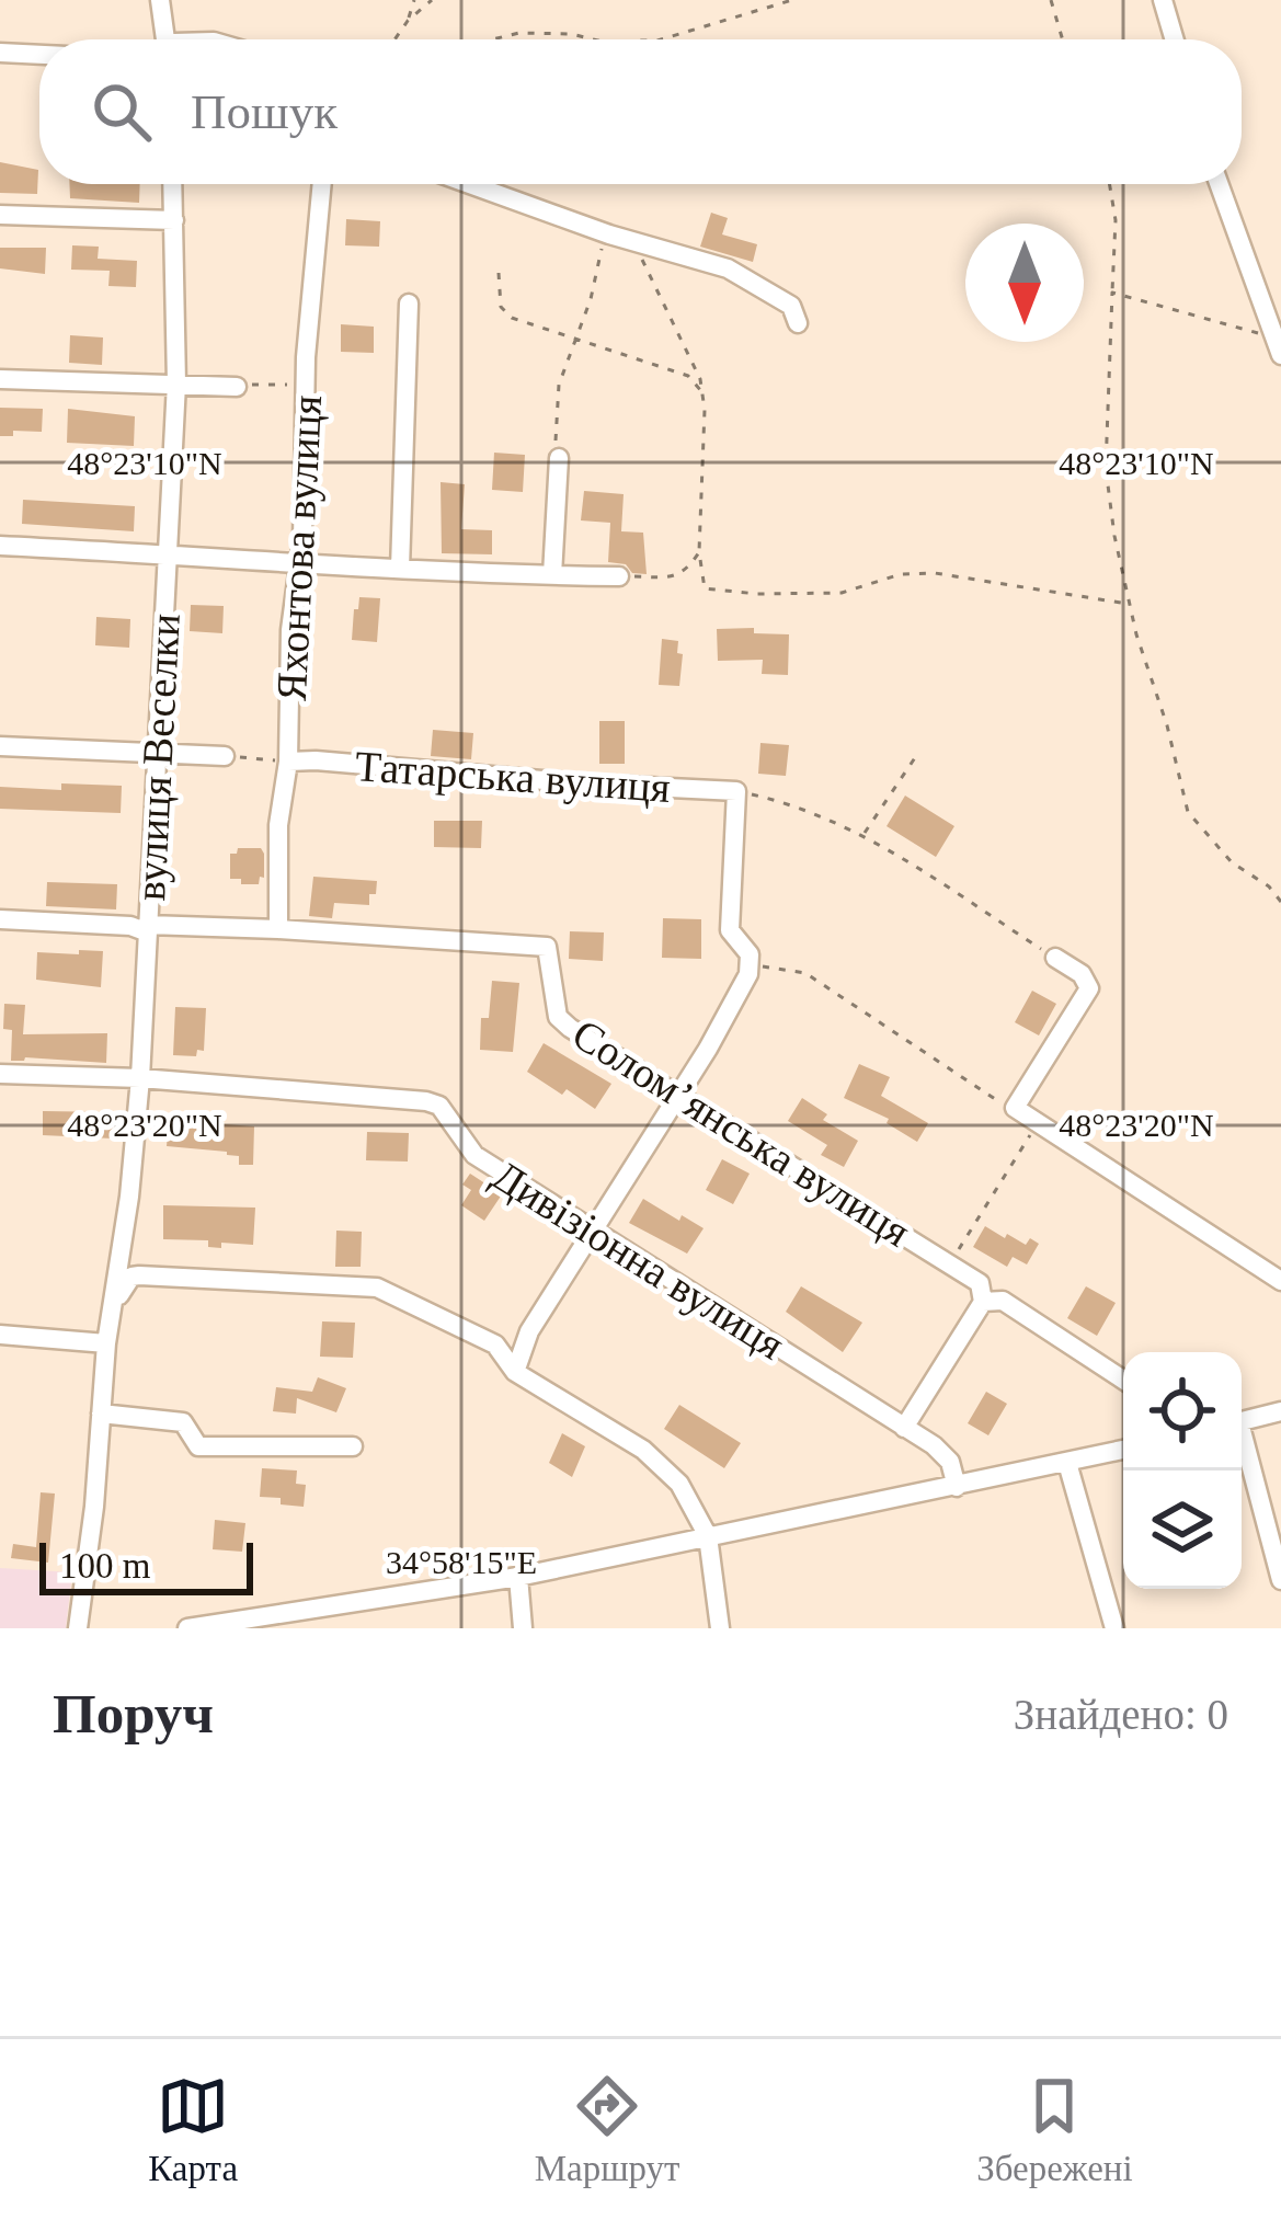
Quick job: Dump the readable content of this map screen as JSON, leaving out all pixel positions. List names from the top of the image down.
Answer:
{
  "streets": {
    "street": [
      "Яхонтова вулиця",
      "вулиця Веселки",
      "Татарська вулиця",
      "Соломʼянська вулиця",
      "Дивізіонна вулиця"
    ]
  },
  "crossings": [
    ["Яхонтова вулиця", "Татарська вулиця"],
    ["Яхонтова вулиця", "Соломʼянська вулиця"],
    ["вулиця Веселки", "Соломʼянська вулиця"],
    ["вулиця Веселки", "Дивізіонна вулиця"]
  ],
  "scale_bar": "100 m",
  "north": "bottom",
  "page": {
    "search": "Пошук",
    "scale": "100 m",
    "heading": ["Поруч", "Знайдено: 0"],
    "nav": ["Карта", "Маршрут", "Збережені"]
  },
  "coordinates": ["48°23'10\"N", "48°23'20\"N", "34°58'15\"E"]
}
